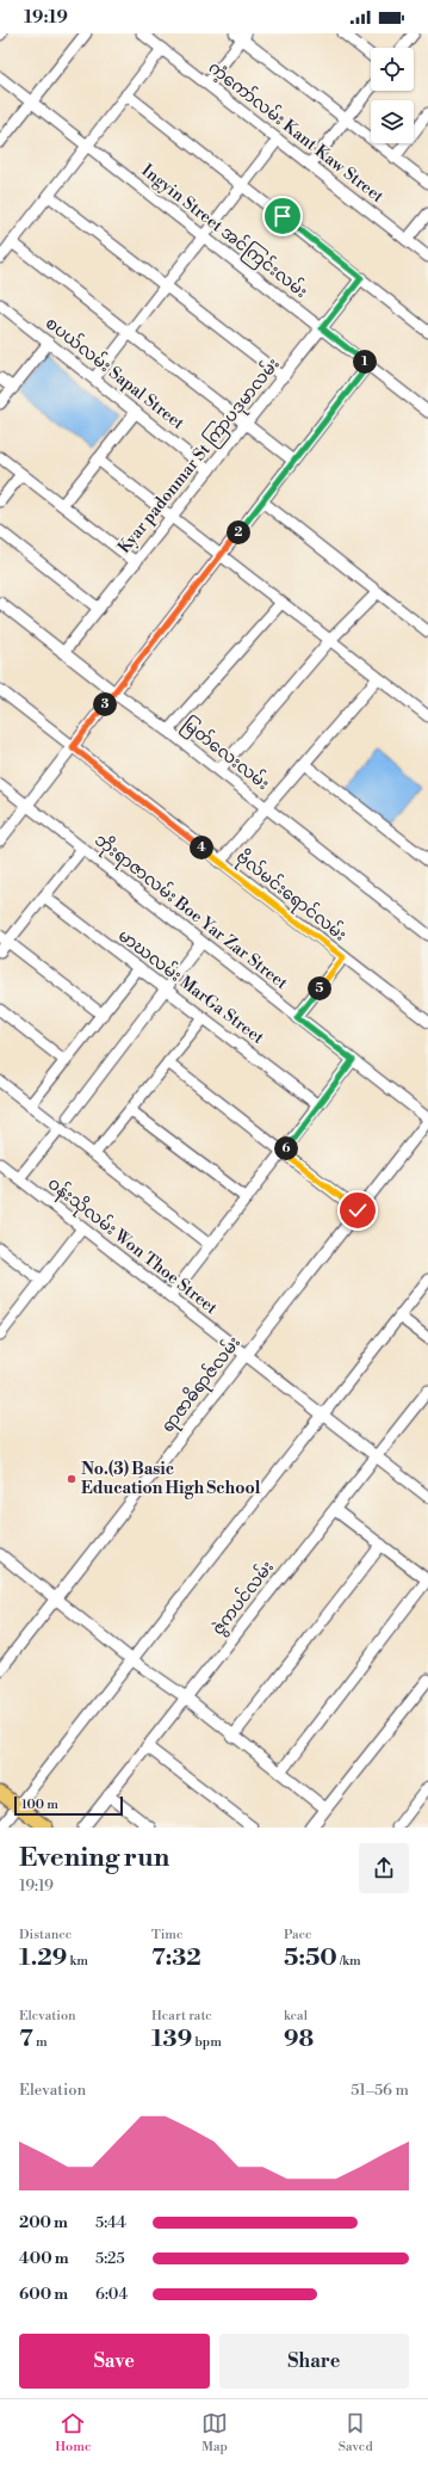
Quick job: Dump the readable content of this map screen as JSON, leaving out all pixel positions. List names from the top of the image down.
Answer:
{
  "streets": {
    "street": [
      "ကံ့ကော်လမ်း Kant Kaw Street",
      "Ingyin Street အင်ကြင်းလမ်း",
      "စပယ်လမ်း Sapal Street",
      "Kyar padonmar St ကြာပဒုမာလမ်း",
      "မြတ်လေးလမ်း",
      "ဗိုလ်မင်းရောင်လမ်း",
      "ဘိုးရာဇာလမ်း Boe Yar Zar Street",
      "မာဃလမ်း MarGa Street",
      "ဝန်းသိုလမ်း Won Thoe Street",
      "ရာဇာဓိရာဇ်လမ်း",
      "ဇွဲကပင်လမ်း"
    ]
  },
  "crossings": [
    ["Ingyin Street အင်ကြင်းလမ်း", "Kyar padonmar St ကြာပဒုမာလမ်း"],
    ["စပယ်လမ်း Sapal Street", "Kyar padonmar St ကြာပဒုမာလမ်း"],
    ["Kyar padonmar St ကြာပဒုမာလမ်း", "မြတ်လေးလမ်း"],
    ["ဘိုးရာဇာလမ်း Boe Yar Zar Street", "ရာဇာဓိရာဇ်လမ်း"],
    ["ဝန်းသိုလမ်း Won Thoe Street", "ရာဇာဓိရာဇ်လမ်း"],
    ["ဝန်းသိုလမ်း Won Thoe Street", "ဇွဲကပင်လမ်း"]
  ],
  "places": ["No.(3) Basic Education High School"],
  "scale_bar": "100 m",
  "page": {
    "status": "19:19",
    "pins": [
      "1",
      "2",
      "3",
      "4",
      "5",
      "6"
    ],
    "scale": "100 m",
    "heading": ["Evening run", "19:19"],
    "stats": [
      ["Distance", "1.29 km"],
      ["Time", "7:32"],
      ["Pace", "5:50 /km"],
      ["Elevation", "7 m"],
      ["Heart rate", "139 bpm"],
      ["kcal", "98"]
    ],
    "chart": ["Elevation", "51–56 m"],
    "list": [
      {
        "name": "200 m",
        "note": "5:44"
      },
      {
        "name": "400 m",
        "note": "5:25"
      },
      {
        "name": "600 m",
        "note": "6:04"
      }
    ],
    "buttons": ["Save", "Share"],
    "tabs": ["Home", "Map", "Saved"]
  }
}
